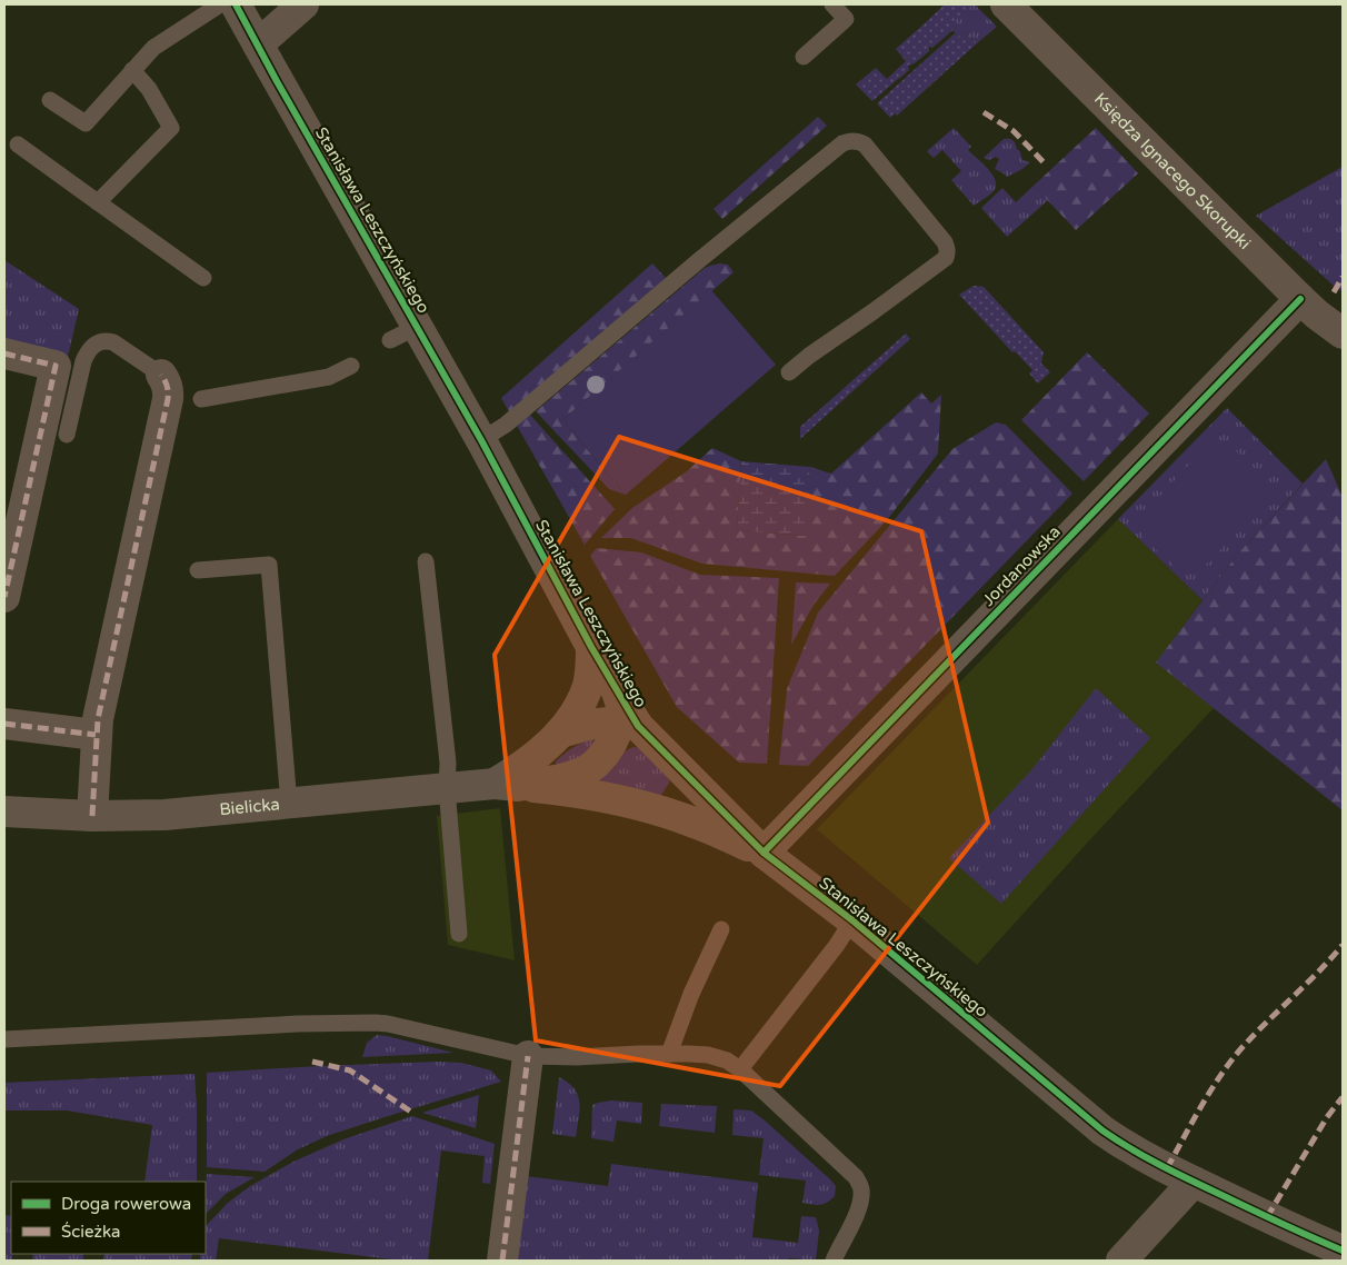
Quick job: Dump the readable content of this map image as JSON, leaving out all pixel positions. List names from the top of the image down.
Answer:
{
  "streets": {
    "street": [
      "Księdza Ignacego Skorupki",
      "Stanisława Leszczyńskiego",
      "Jordanowska",
      "Bielicka"
    ]
  },
  "crossings": [
    ["Księdza Ignacego Skorupki", "Jordanowska"],
    ["Stanisława Leszczyńskiego", "Jordanowska"],
    ["Stanisława Leszczyńskiego", "Bielicka"]
  ],
  "legend": ["Droga rowerowa", "Ścieżka"]
}
